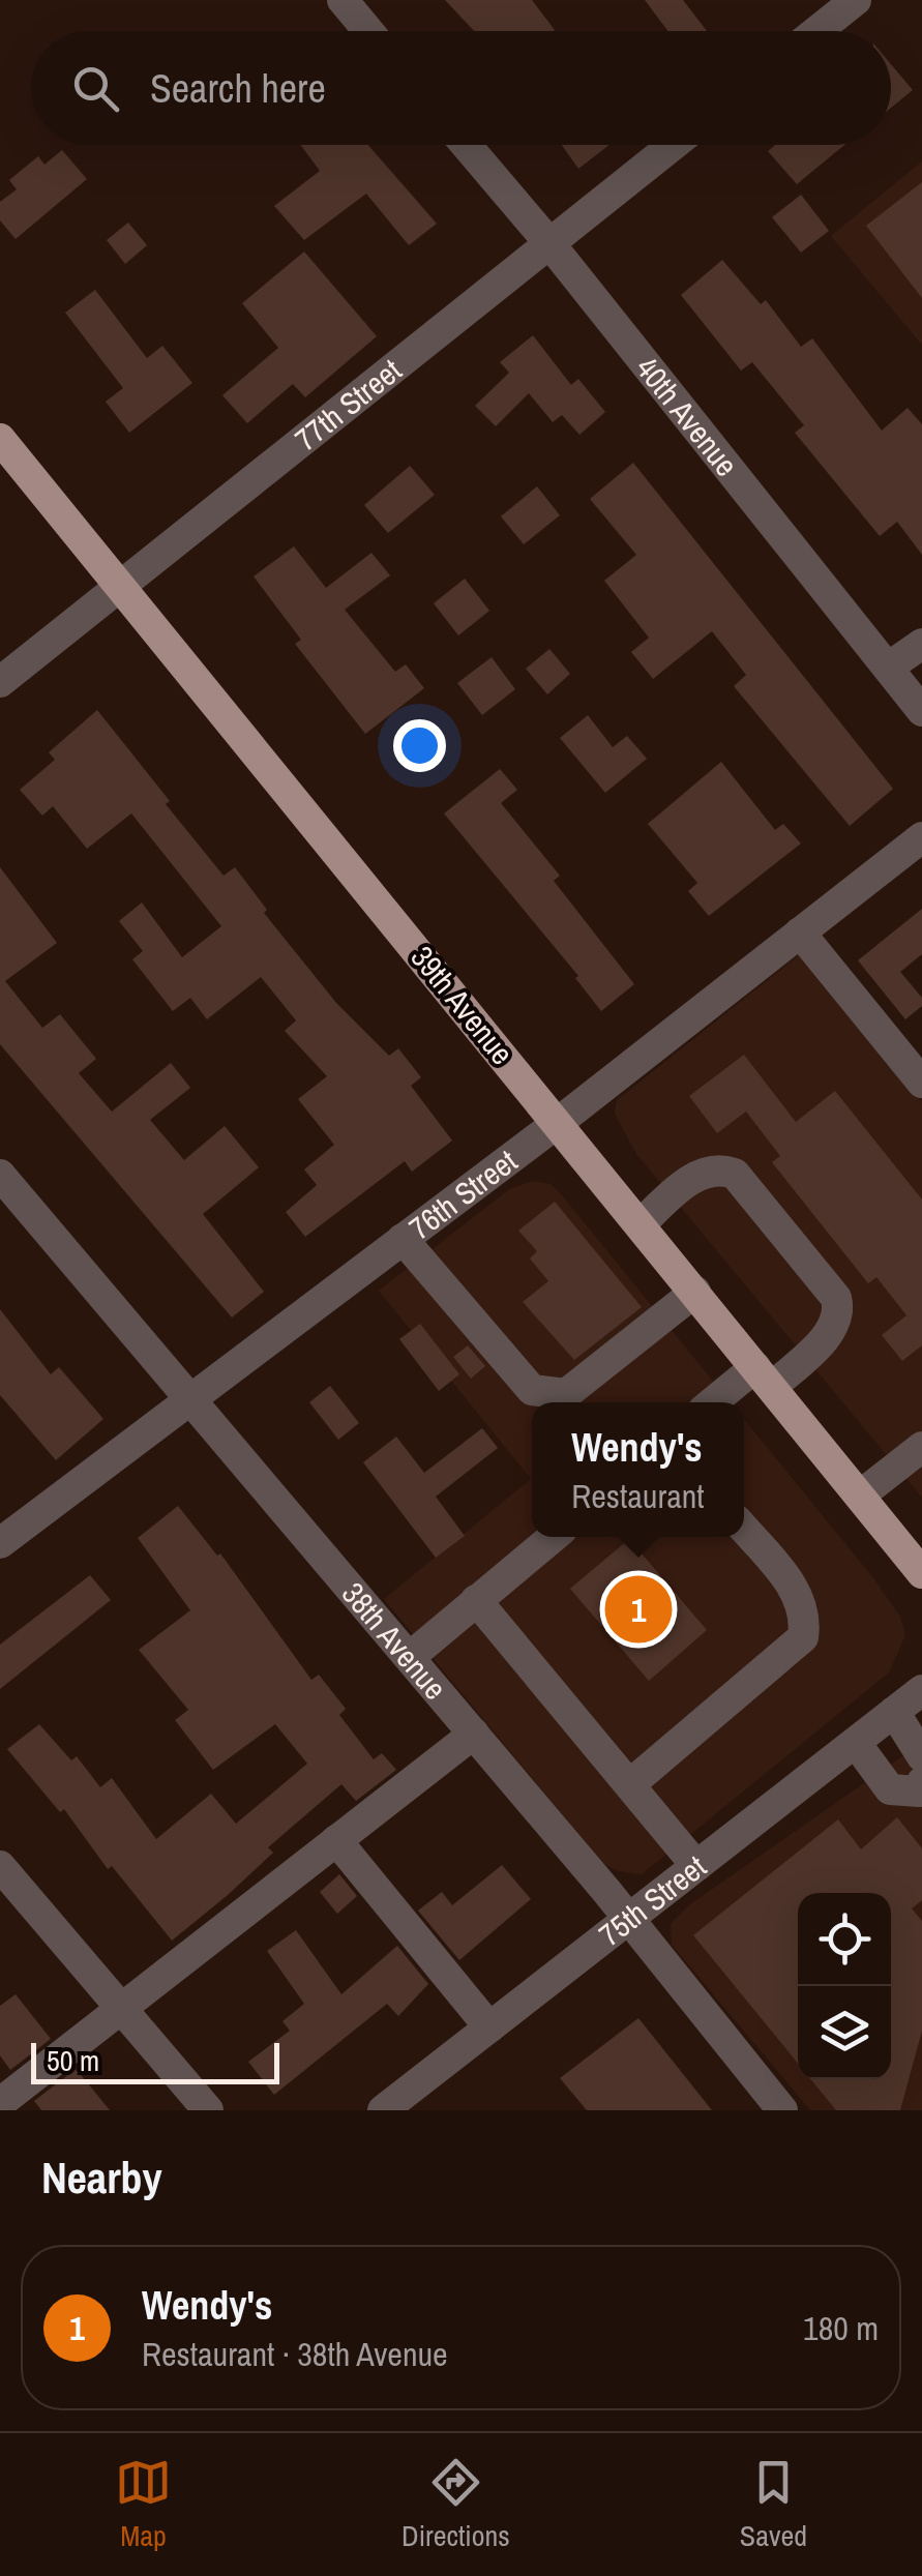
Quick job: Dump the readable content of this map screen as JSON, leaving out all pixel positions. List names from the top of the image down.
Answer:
{
  "streets": {
    "main road": ["39th Avenue"],
    "street": [
      "77th Street",
      "40th Avenue",
      "76th Street",
      "38th Avenue",
      "75th Street"
    ]
  },
  "crossings": [
    ["77th Street", "40th Avenue"],
    ["77th Street", "39th Avenue"],
    ["39th Avenue", "76th Street"],
    ["76th Street", "38th Avenue"],
    ["38th Avenue", "75th Street"]
  ],
  "scale_bar": "50 m",
  "page": {
    "search": "Search here",
    "popup": ["Wendy's", "Restaurant"],
    "pins": "1",
    "scale": "50 m",
    "heading": "Nearby",
    "list": [
      {
        "mark": "1",
        "name": "Wendy's",
        "note": "Restaurant · 38th Avenue",
        "value": "180 m"
      }
    ],
    "nav": ["Map", "Directions", "Saved"]
  }
}
